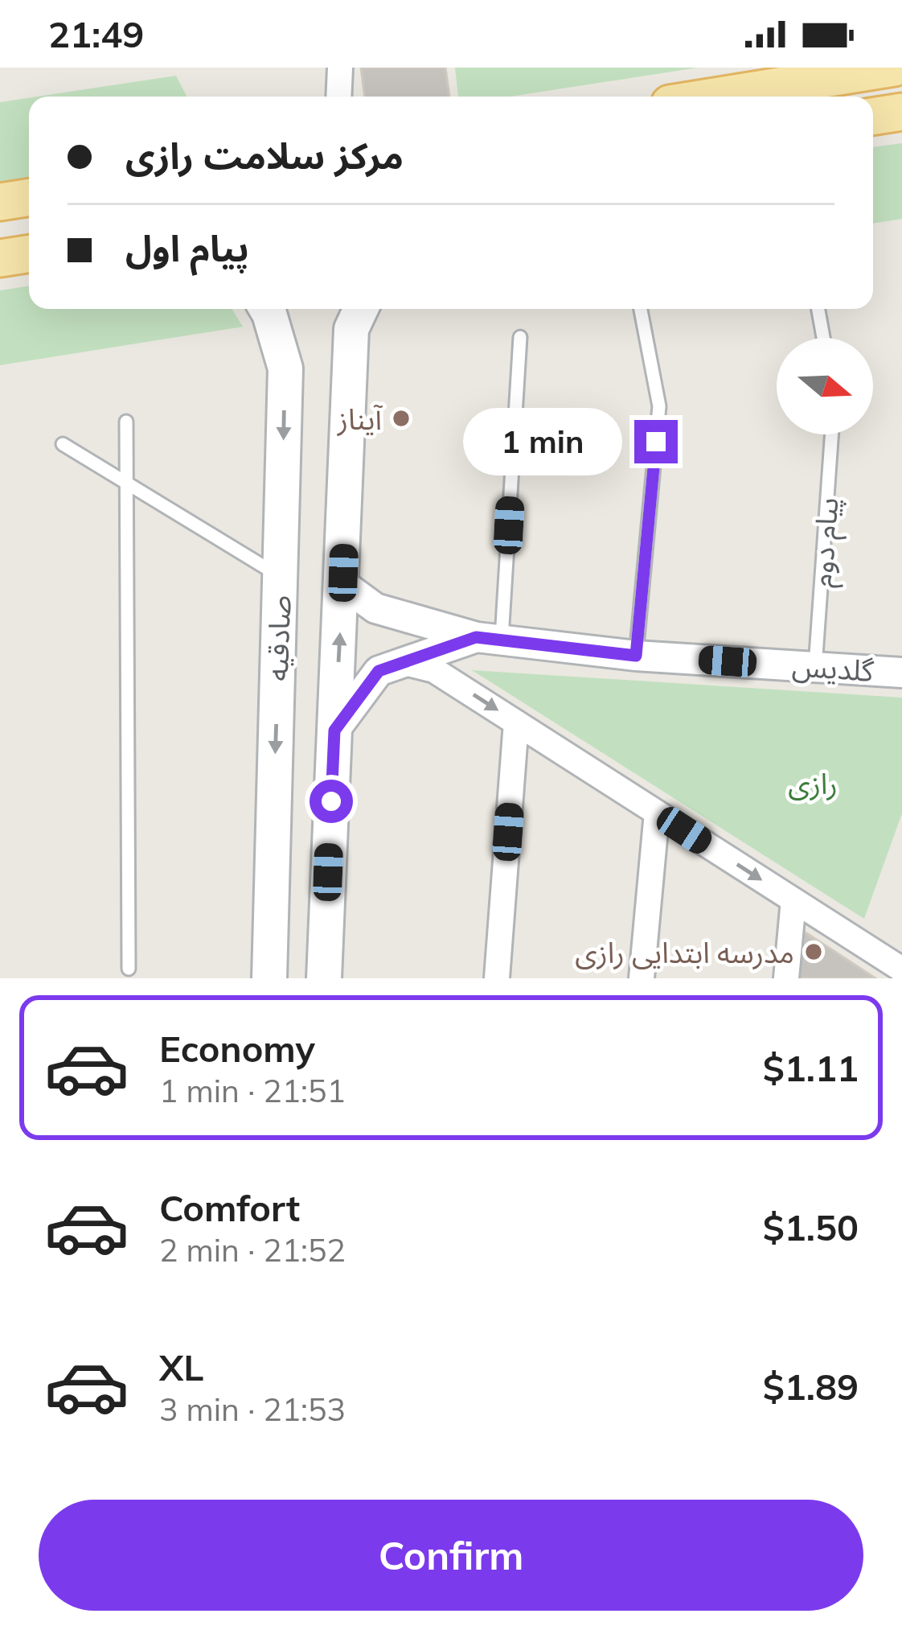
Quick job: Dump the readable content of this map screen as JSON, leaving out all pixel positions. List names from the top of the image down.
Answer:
{
  "streets": {
    "main road": ["صادقیه"],
    "street": ["گلدیس"],
    "lane": ["پیام دوم"]
  },
  "crossings": [
    ["پیام دوم", "گلدیس"],
    ["صادقیه", "گلدیس"]
  ],
  "parks": ["رازی"],
  "places": ["آیناز", "مدرسه ابتدایی رازی"],
  "north": "right",
  "page": {
    "status": "21:49",
    "banner": ["مرکز سلامت رازی", "پیام اول"],
    "bubble": "1 min",
    "list": [
      {
        "name": "Economy",
        "note": "1 min · 21:51",
        "value": "$1.11"
      },
      {
        "name": "Comfort",
        "note": "2 min · 21:52",
        "value": "$1.50"
      },
      {
        "name": "XL",
        "note": "3 min · 21:53",
        "value": "$1.89"
      }
    ],
    "buttons": "Confirm"
  }
}
